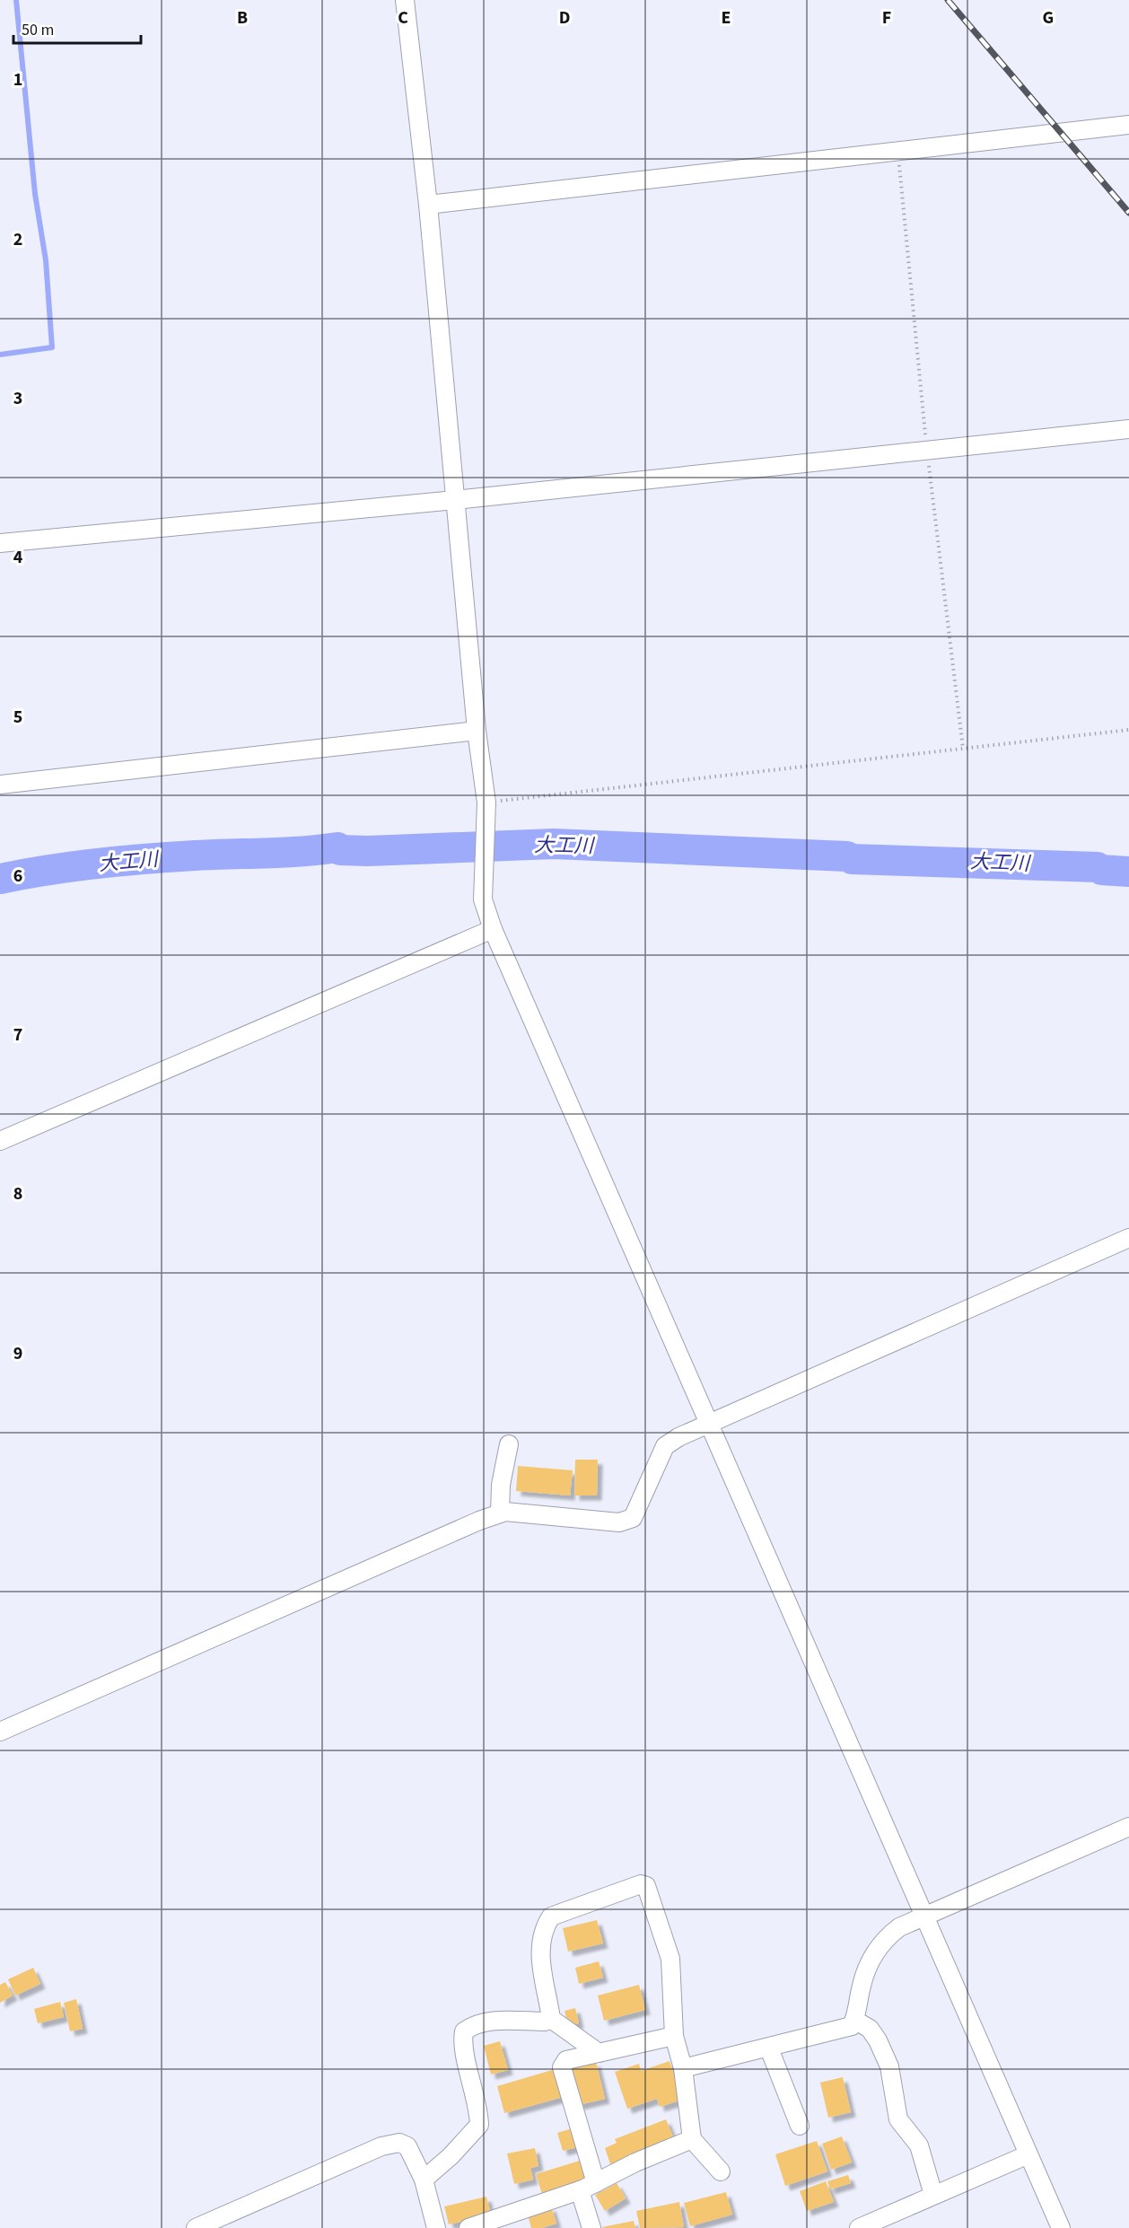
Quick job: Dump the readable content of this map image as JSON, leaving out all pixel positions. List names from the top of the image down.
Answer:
{
  "water": ["大工川"],
  "scale_bar": "50 m",
  "grid": {
    "columns": [
      "B",
      "C",
      "D",
      "E",
      "F",
      "G"
    ],
    "rows": [
      "1",
      "2",
      "3",
      "4",
      "5",
      "6",
      "7",
      "8",
      "9"
    ]
  }
}
